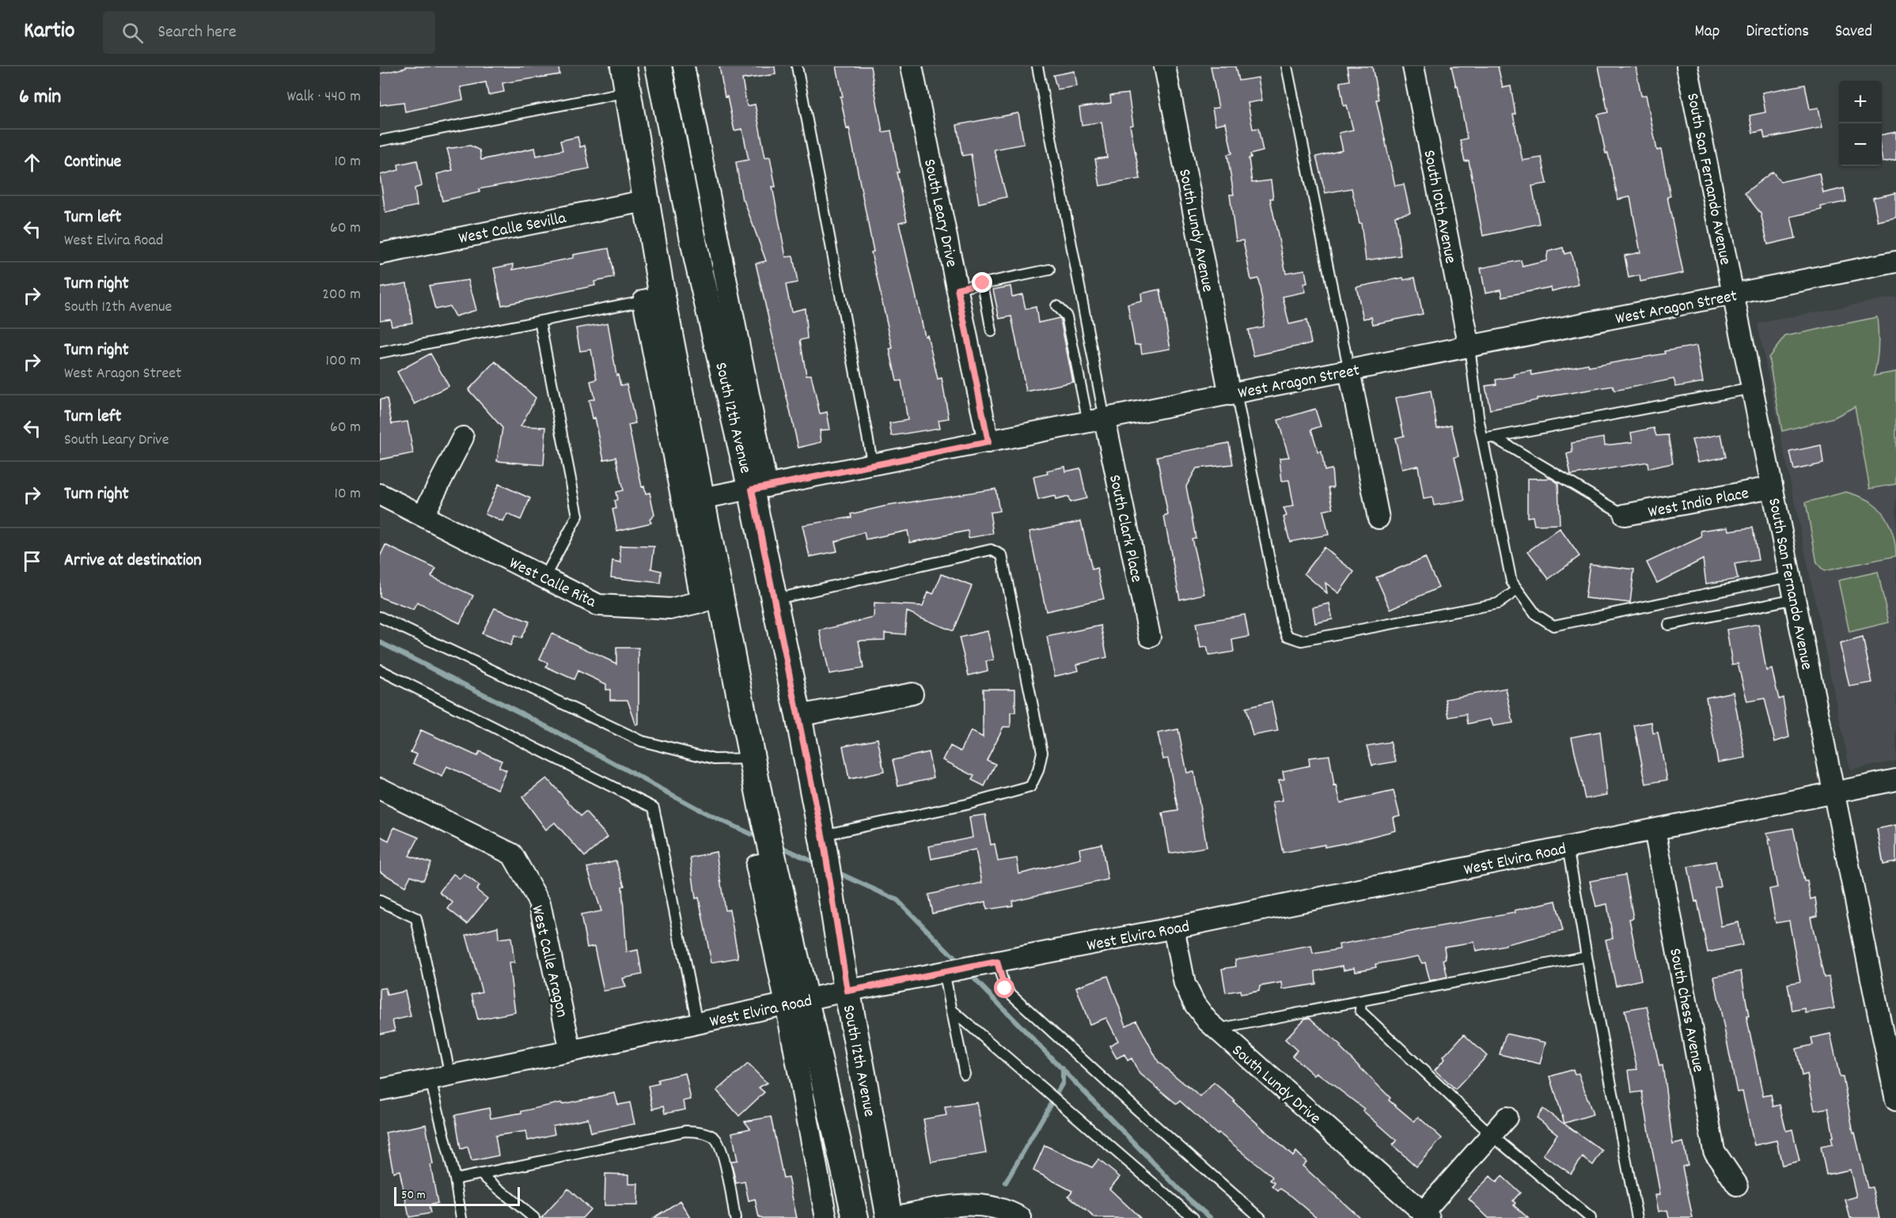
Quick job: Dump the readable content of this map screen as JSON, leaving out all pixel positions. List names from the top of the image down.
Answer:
{
  "streets": {
    "street": [
      "South San Fernando Avenue",
      "South 10th Avenue",
      "South Leary Drive",
      "West Calle Sevilla",
      "South Lundy Avenue",
      "West Aragon Street",
      "South 12th Avenue",
      "West Indio Place",
      "South Clark Place",
      "West Calle Rita",
      "West Elvira Road",
      "West Calle Aragon",
      "South Chess Avenue",
      "South Lundy Drive"
    ]
  },
  "crossings": [
    ["South San Fernando Avenue", "West Aragon Street"],
    ["South San Fernando Avenue", "West Indio Place"],
    ["South San Fernando Avenue", "West Elvira Road"],
    ["South 10th Avenue", "West Aragon Street"],
    ["South Leary Drive", "West Aragon Street"],
    ["South Lundy Avenue", "West Aragon Street"],
    ["West Aragon Street", "South 12th Avenue"],
    ["West Aragon Street", "South Clark Place"],
    ["South 12th Avenue", "West Elvira Road"],
    ["West Elvira Road", "West Calle Aragon"],
    ["West Elvira Road", "South Chess Avenue"],
    ["West Elvira Road", "South Lundy Drive"]
  ],
  "scale_bar": "50 m",
  "page": {
    "header": "Kartio",
    "search": "Search here",
    "nav": ["Map", "Directions", "Saved"],
    "heading": ["6 min", "Walk · 440 m"],
    "map_buttons": ["+", "−"],
    "list": [
      ["Continue", "10 m"],
      ["Turn left", "West Elvira Road", "60 m"],
      ["Turn right", "South 12th Avenue", "200 m"],
      ["Turn right", "West Aragon Street", "100 m"],
      ["Turn left", "South Leary Drive", "60 m"],
      ["Turn right", "10 m"],
      "Arrive at destination"
    ],
    "scale": "50 m"
  }
}
